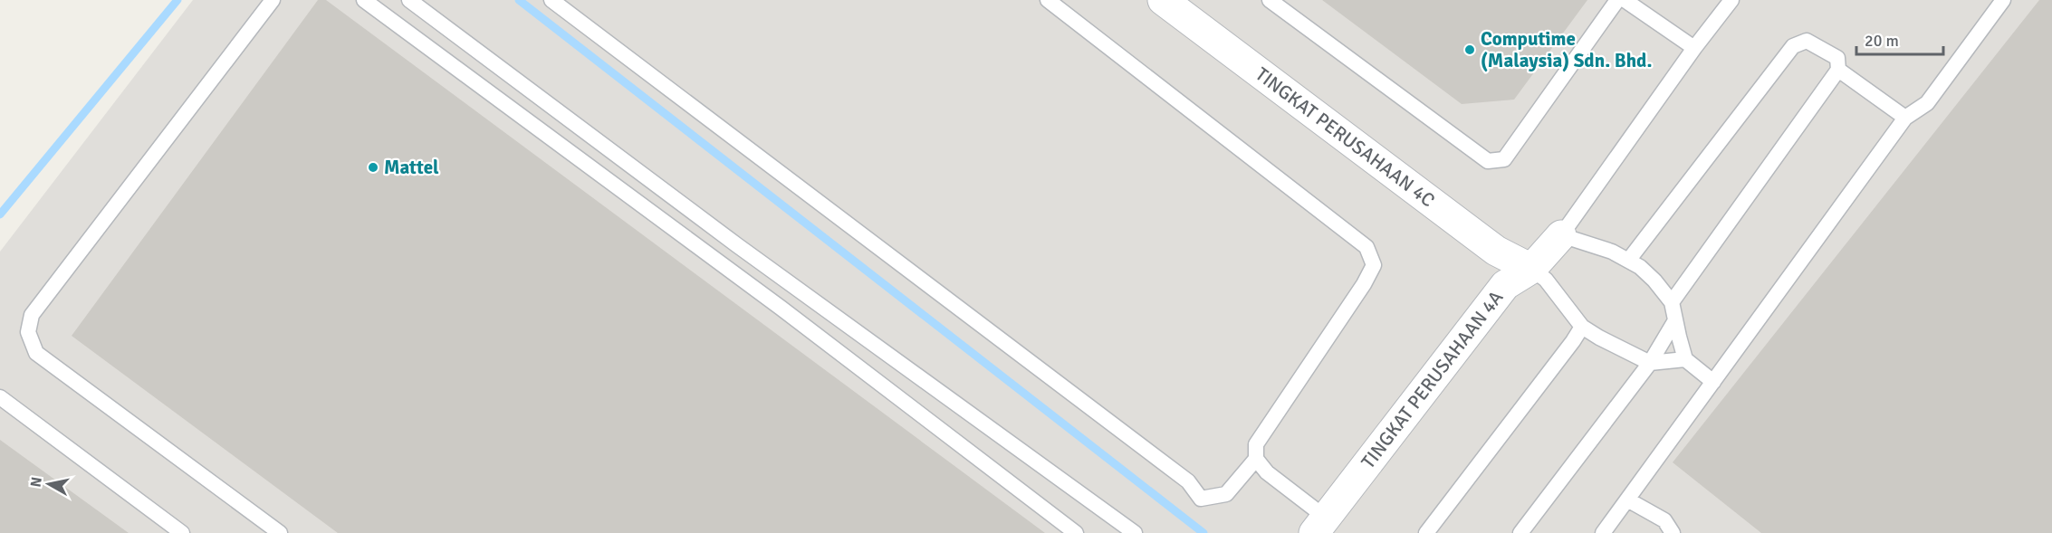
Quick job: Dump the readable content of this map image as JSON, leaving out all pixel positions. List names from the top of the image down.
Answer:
{
  "streets": {
    "street": ["TINGKAT PERUSAHAAN 4C", "TINGKAT PERUSAHAAN 4A"]
  },
  "crossings": [
    ["TINGKAT PERUSAHAAN 4C", "TINGKAT PERUSAHAAN 4A"]
  ],
  "places": ["Computime (Malaysia) Sdn. Bhd.", "Mattel"],
  "scale_bar": "20 m",
  "north": "left"
}
